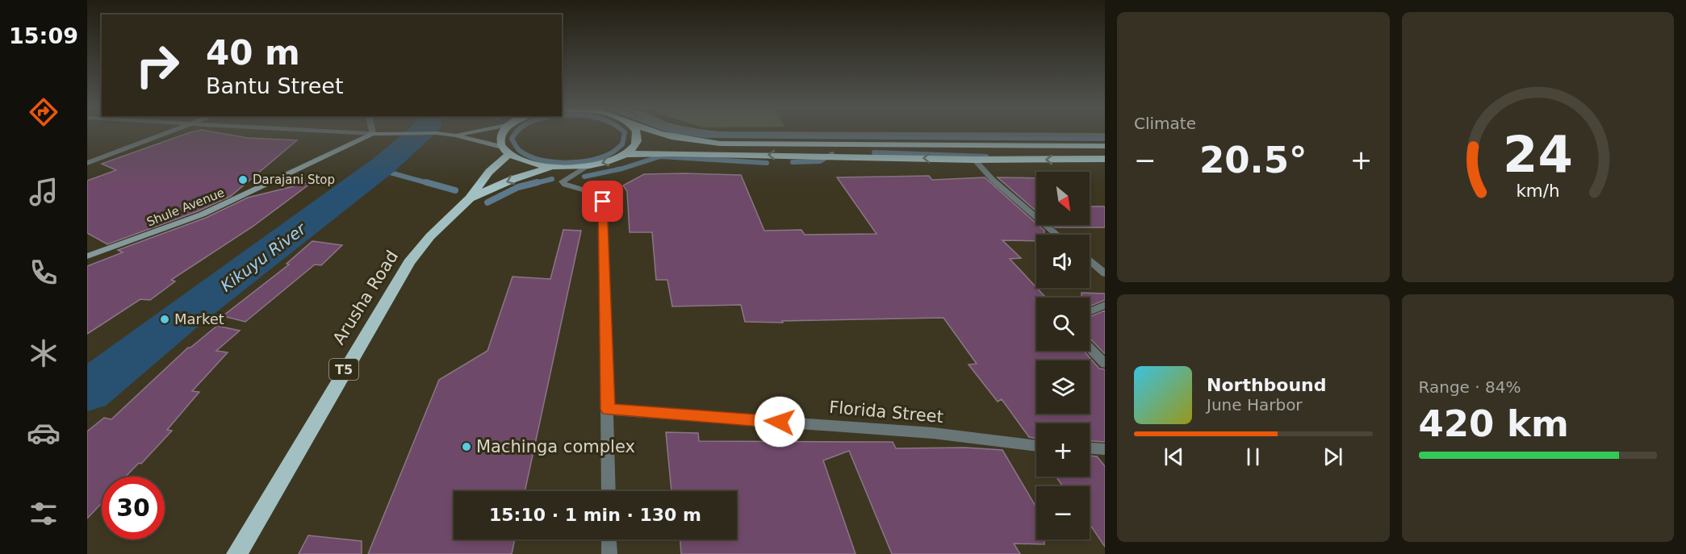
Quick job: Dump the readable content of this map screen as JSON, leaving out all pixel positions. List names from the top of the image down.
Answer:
{
  "streets": {
    "highway": ["Arusha Road", "T5"],
    "main road": ["Shule Avenue"],
    "street": ["Florida Street"]
  },
  "crossings": [
    ["Shule Avenue", "T5"],
    ["Arusha Road", "T5"]
  ],
  "water": ["Kikuyu River"],
  "places": ["Darajani Stop", "Market", "Machinga complex"],
  "north": "bottom right",
  "page": {
    "tabs": "15:09",
    "tile": [
      "Climate",
      ["Range · 84%", "420 km"]
    ],
    "turn": ["40 m", "Bantu Street"],
    "heat": ["−", "20.5°", "+"],
    "map_buttons": ["+", "−"],
    "song": ["Northbound", "June Harbor"],
    "limit": "30",
    "trip": "15:10 · 1 min · 130 m",
    "gauge": ["24", "km/h"]
  }
}
